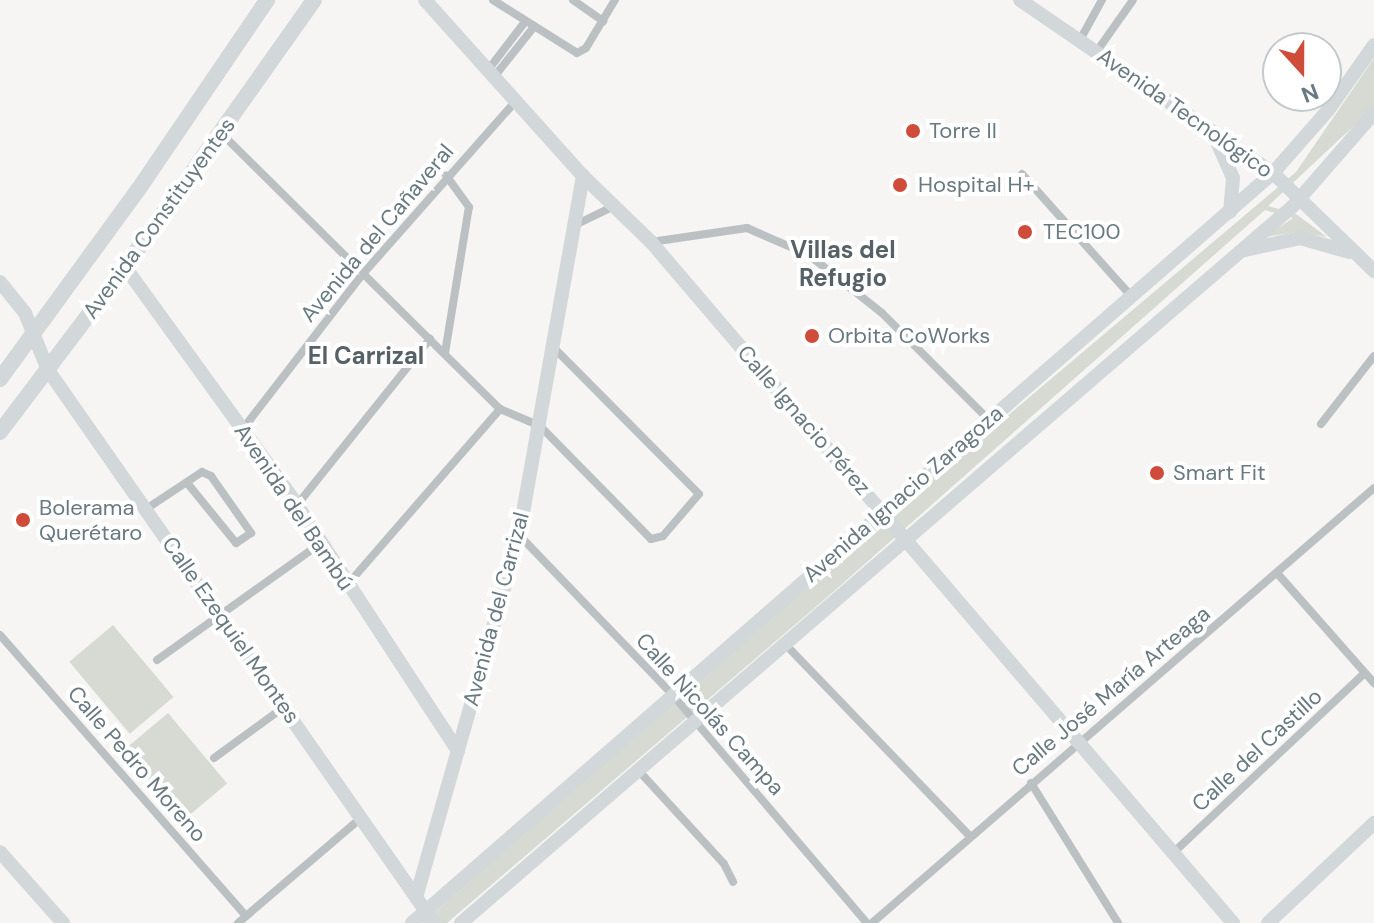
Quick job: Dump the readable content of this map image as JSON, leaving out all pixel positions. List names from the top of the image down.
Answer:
{
  "streets": {
    "main road": [
      "Avenida Tecnológico",
      "Avenida Constituyentes",
      "Calle Ignacio Pérez",
      "Avenida Ignacio Zaragoza",
      "Avenida del Bambú",
      "Avenida del Carrizal",
      "Calle Ezequiel Montes"
    ],
    "street": [
      "Avenida del Cañaveral",
      "Calle José María Arteaga",
      "Calle Nicolás Campa",
      "Calle del Castillo",
      "Calle Pedro Moreno"
    ]
  },
  "crossings": [
    ["Avenida Tecnológico", "Avenida Ignacio Zaragoza"],
    ["Avenida Constituyentes", "Avenida del Bambú"],
    ["Avenida Constituyentes", "Calle Ezequiel Montes"],
    ["Avenida del Cañaveral", "Calle Ignacio Pérez"],
    ["Avenida del Cañaveral", "Avenida del Bambú"],
    ["Calle Ignacio Pérez", "Avenida Ignacio Zaragoza"],
    ["Calle Ignacio Pérez", "Avenida del Carrizal"],
    ["Calle Ignacio Pérez", "Calle José María Arteaga"],
    ["Calle Ignacio Pérez", "Calle del Castillo"],
    ["Avenida Ignacio Zaragoza", "Calle Ezequiel Montes"],
    ["Avenida Ignacio Zaragoza", "Calle Nicolás Campa"],
    ["Avenida del Bambú", "Avenida del Carrizal"],
    ["Avenida del Carrizal", "Calle Ezequiel Montes"],
    ["Avenida del Carrizal", "Calle Nicolás Campa"],
    ["Calle José María Arteaga", "Calle Nicolás Campa"]
  ],
  "districts": ["Villas del Refugio", "El Carrizal"],
  "places": [
    "Torre II",
    "Hospital H+",
    "TEC100",
    "Orbita CoWorks",
    "Smart Fit",
    "Bolerama Querétaro"
  ],
  "north": "bottom"
}
